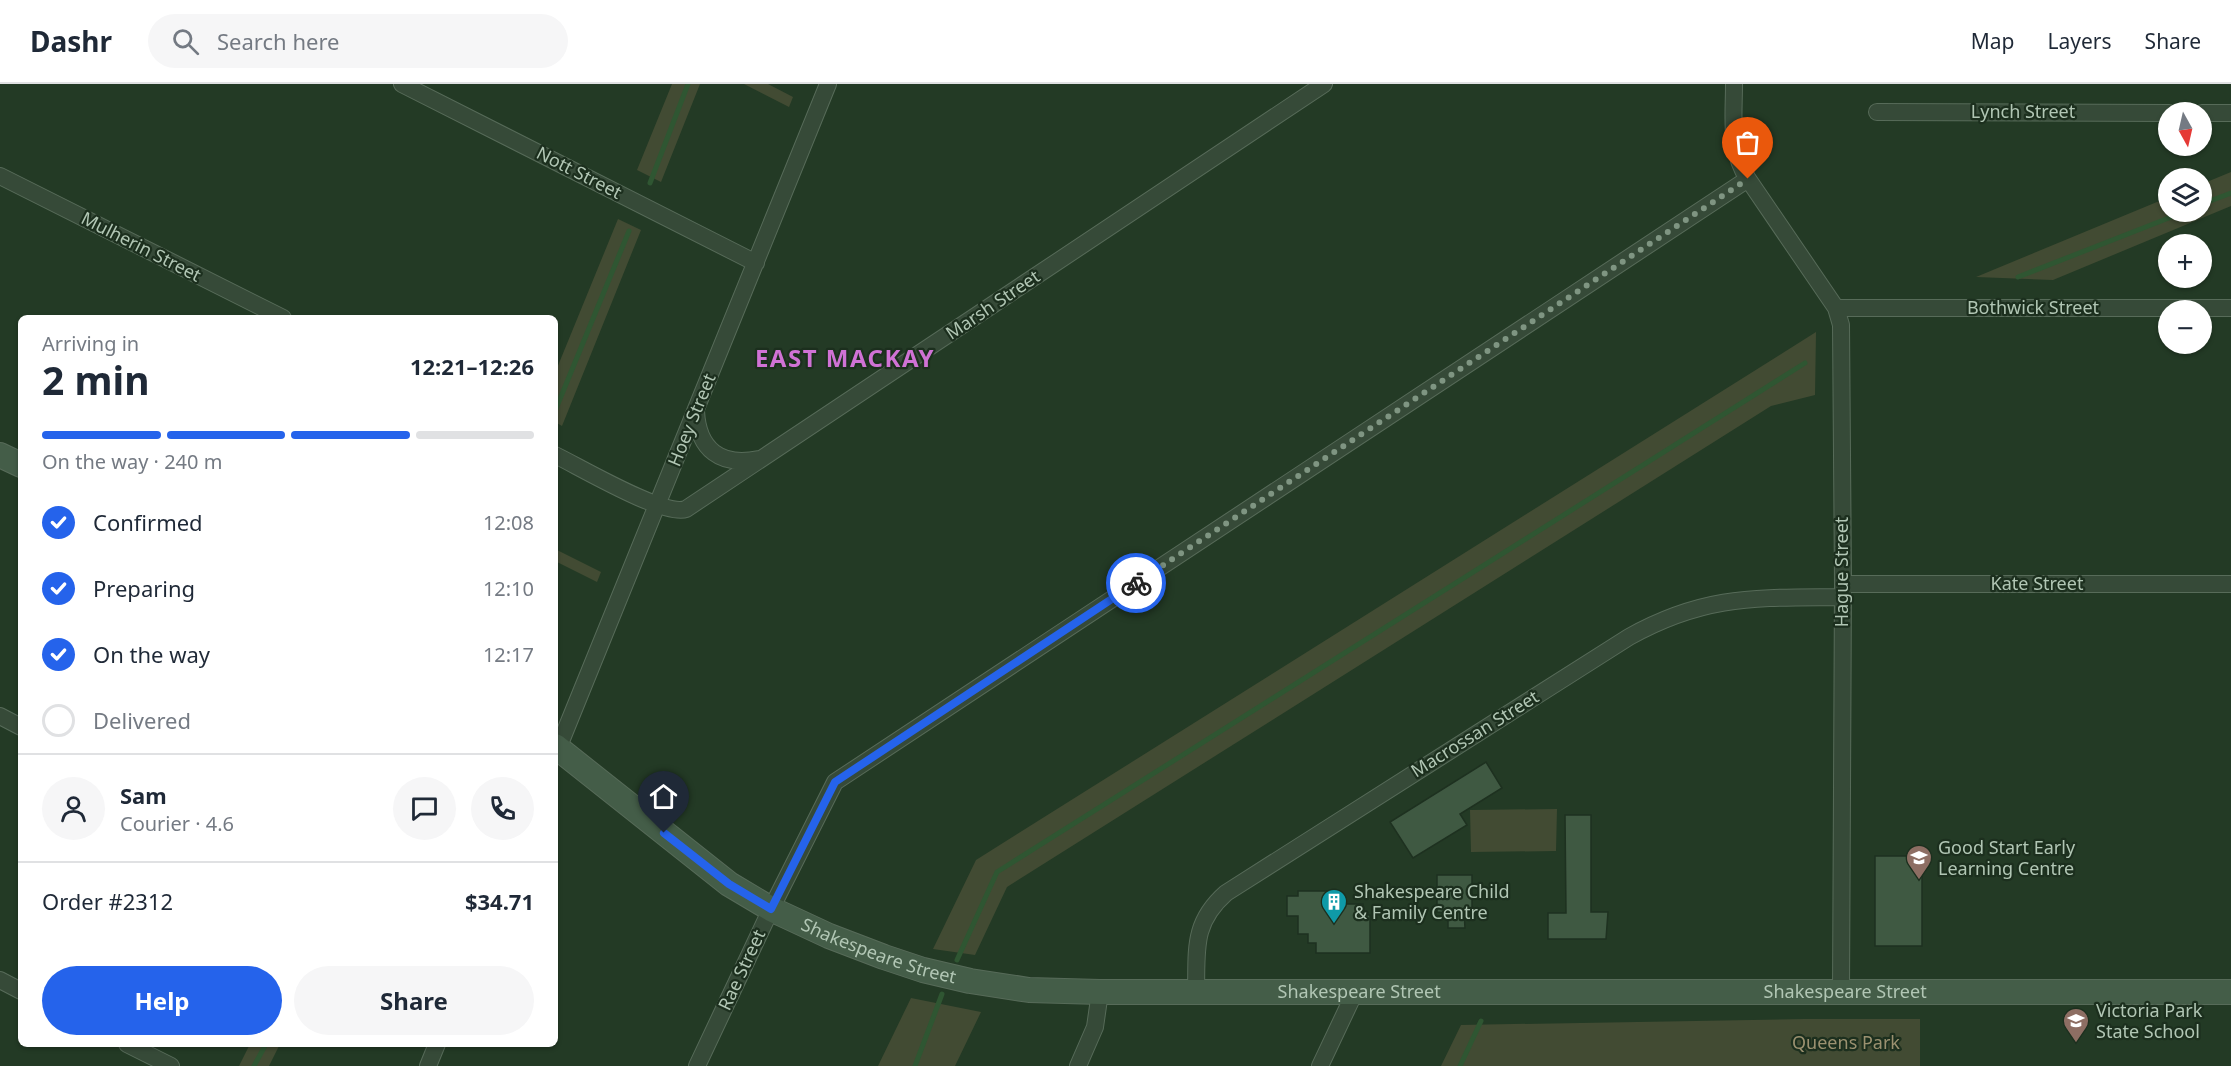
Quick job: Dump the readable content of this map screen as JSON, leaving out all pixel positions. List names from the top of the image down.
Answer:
{
  "streets": {
    "street": [
      "Lynch Street",
      "Nott Street",
      "Mulherin Street",
      "Marsh Street",
      "Bothwick Street",
      "Hoey Street",
      "Hague Street",
      "Kate Street",
      "Macrossan Street",
      "Shakespeare Street",
      "Rae Street"
    ]
  },
  "crossings": [
    ["Nott Street", "Hoey Street"],
    ["Marsh Street", "Hoey Street"],
    ["Bothwick Street", "Hague Street"],
    ["Hague Street", "Kate Street"],
    ["Hague Street", "Macrossan Street"],
    ["Hague Street", "Shakespeare Street"],
    ["Hague Street", "Rae Street"],
    ["Kate Street", "Macrossan Street"],
    ["Macrossan Street", "Shakespeare Street"],
    ["Shakespeare Street", "Rae Street"]
  ],
  "districts": ["EAST MACKAY"],
  "parks": ["Queens Park"],
  "places": {
    "school or university": ["Good Start Early Learning Centre", "Victoria Park State School"],
    "building": ["Shakespeare Child & Family Centre"]
  },
  "north": "bottom",
  "page": {
    "header": "Dashr",
    "search": "Search here",
    "nav": ["Map", "Layers", "Share"],
    "map_buttons": ["+", "−"],
    "heading": ["2 min", "Arriving in", "12:21–12:26"],
    "panel": [
      "Sam",
      "Courier · 4.6",
      "Order #2312",
      "$34.71"
    ],
    "bar": "On the way · 240 m",
    "list": [
      ["Confirmed", "12:08"],
      ["Preparing", "12:10"],
      ["On the way", "12:17"],
      "Delivered"
    ],
    "buttons": ["Help", "Share"]
  }
}
